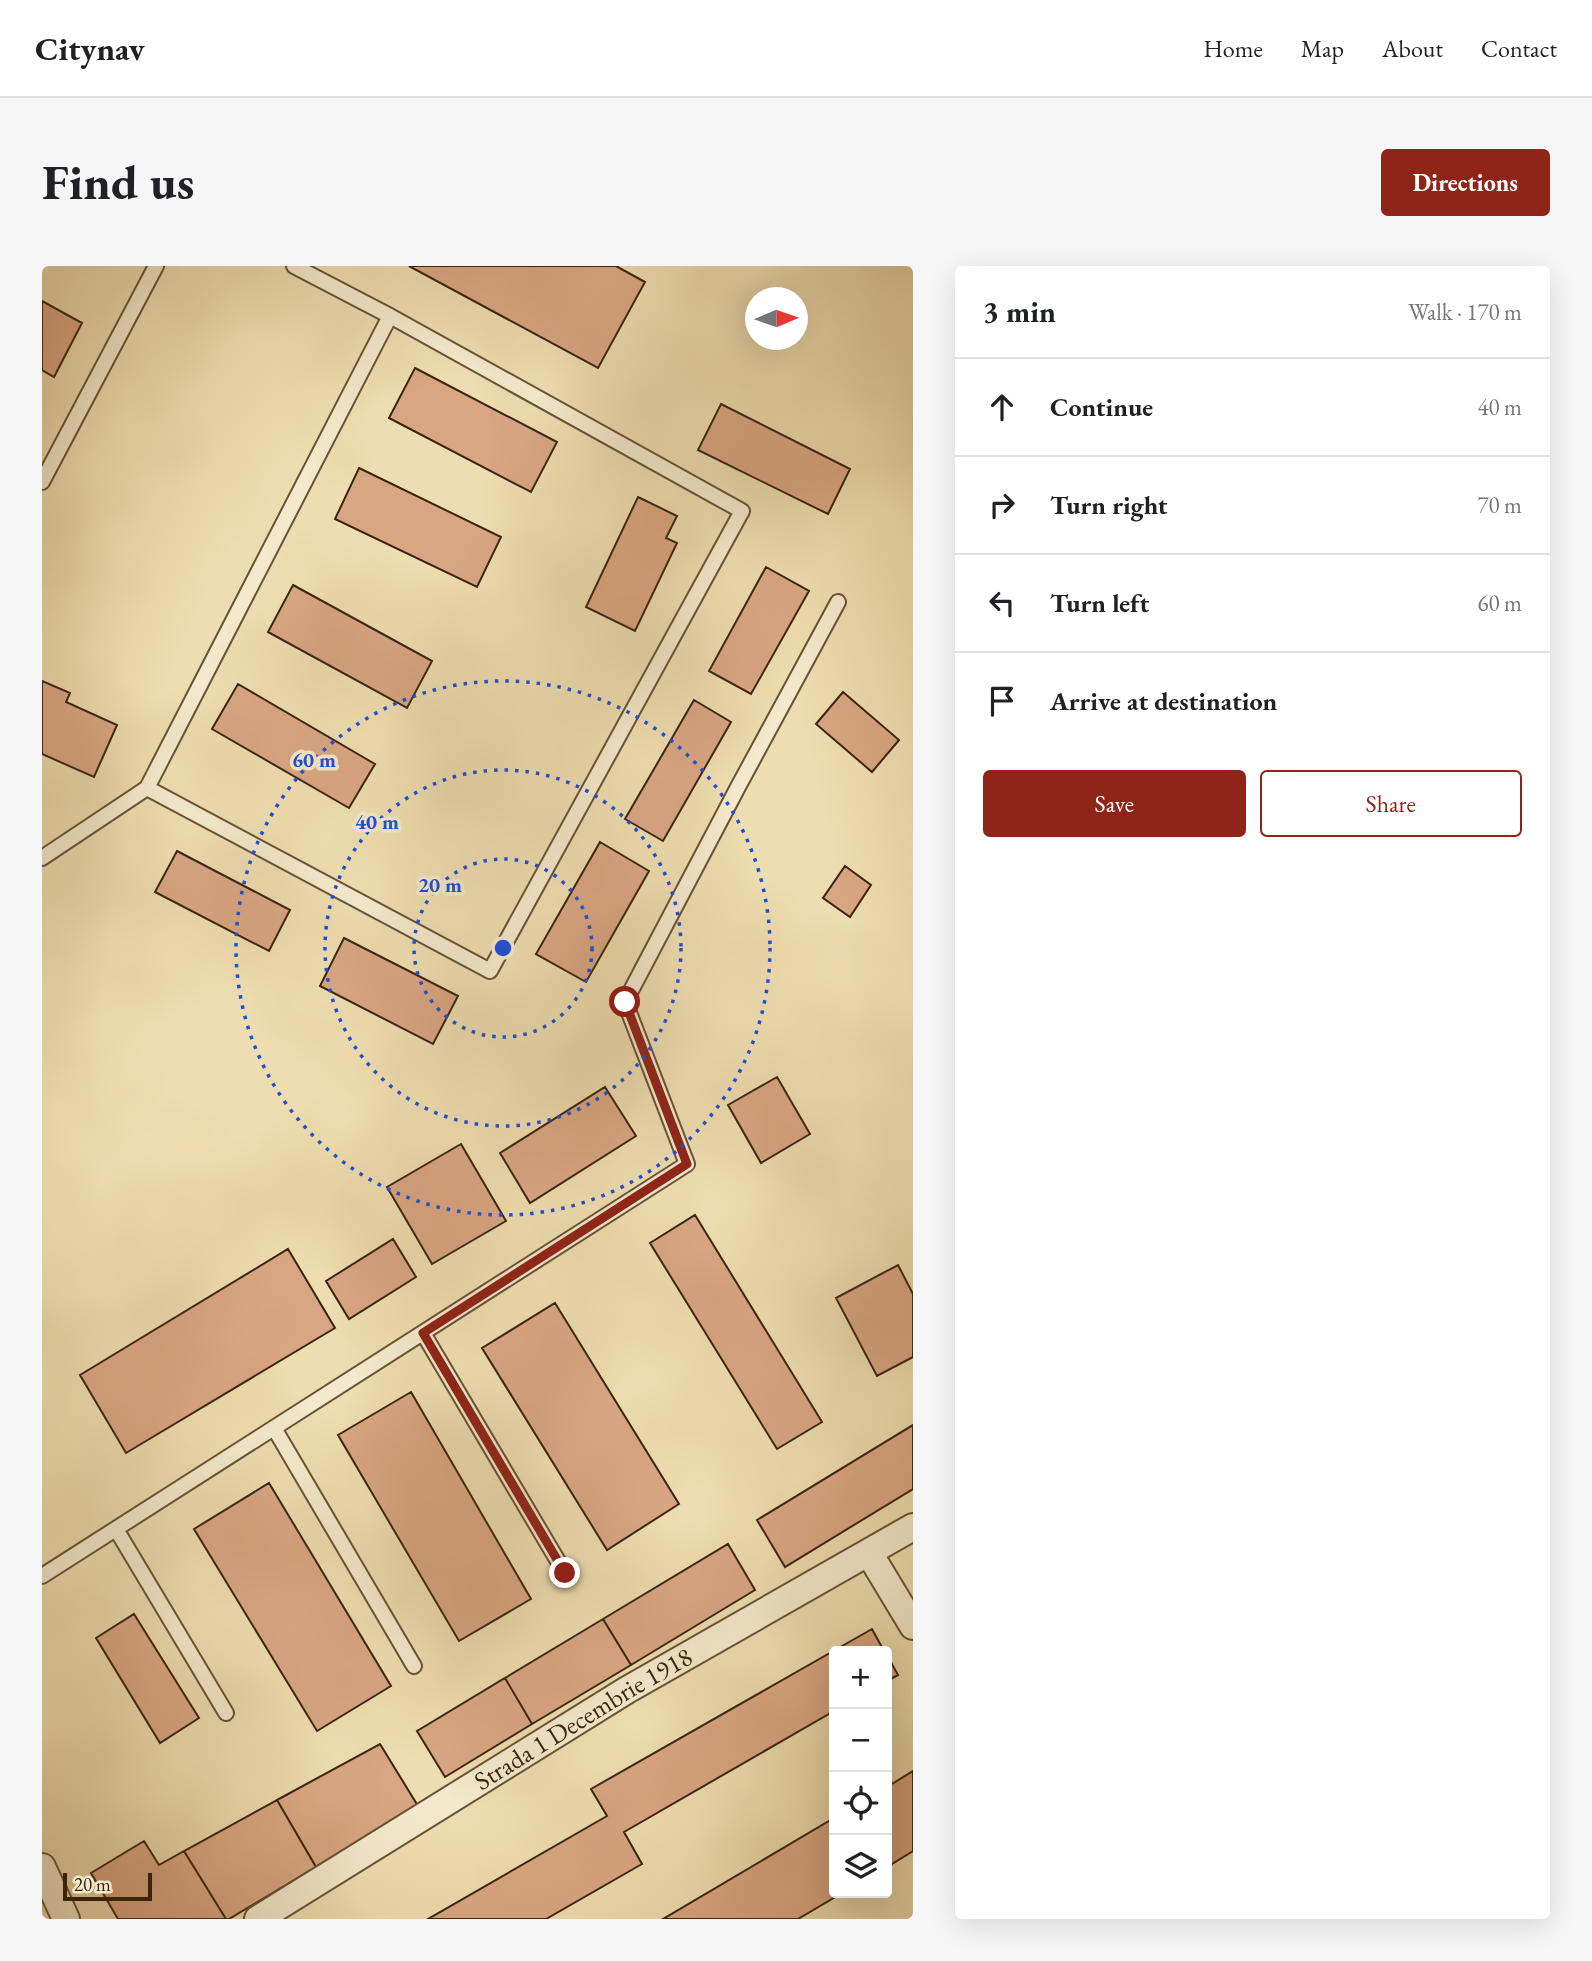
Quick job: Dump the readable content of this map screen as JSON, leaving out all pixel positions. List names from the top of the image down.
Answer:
{
  "streets": {
    "street": ["Strada 1 Decembrie 1918"]
  },
  "scale_bar": "20 m",
  "north": "right",
  "page": {
    "header": "Citynav",
    "nav": [
      "Home",
      "Map",
      "About",
      "Contact"
    ],
    "buttons": [
      "Directions",
      ["Save", "Share"]
    ],
    "title": "Find us",
    "heading": ["3 min", "Walk · 170 m"],
    "list": [
      ["Continue", "40 m"],
      ["Turn right", "70 m"],
      ["Turn left", "60 m"],
      "Arrive at destination"
    ],
    "map_buttons": ["+", "−"],
    "scale": "20 m"
  },
  "rings": ["60 m", "40 m", "20 m"]
}
